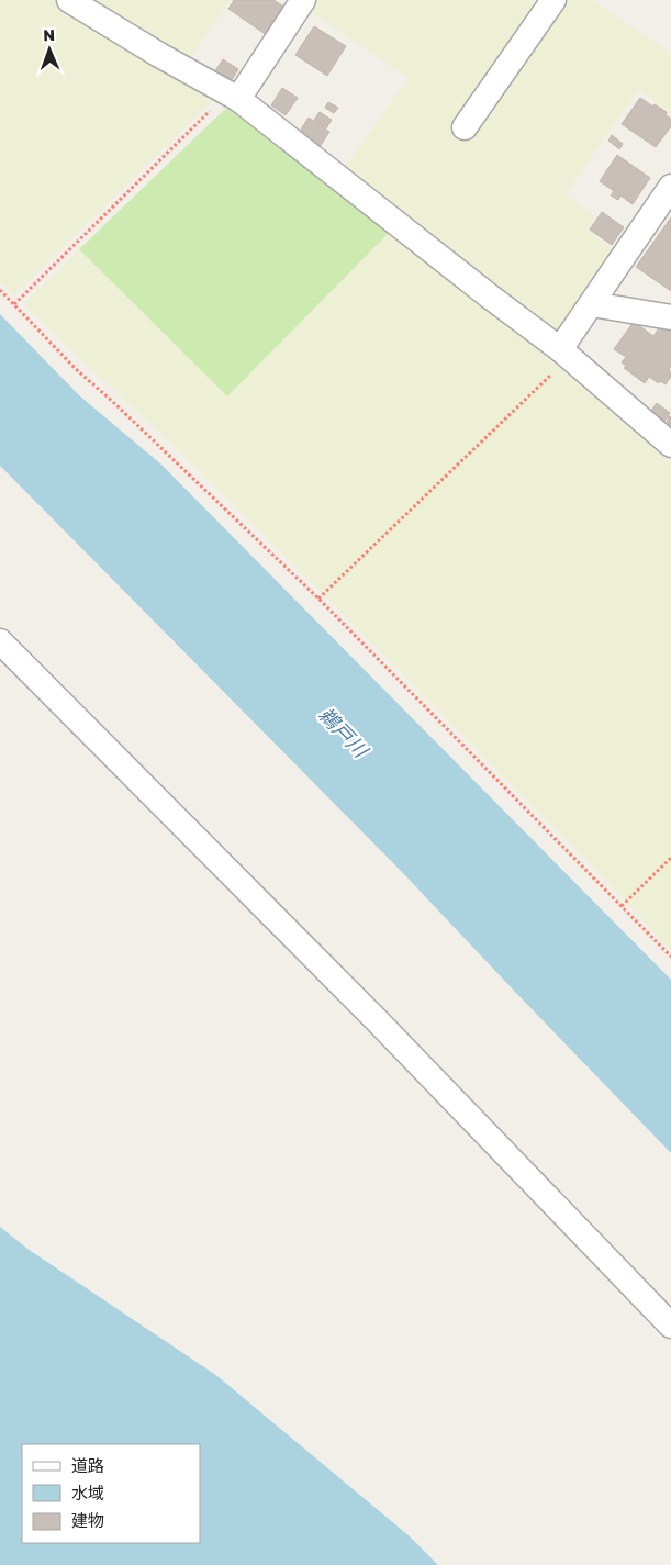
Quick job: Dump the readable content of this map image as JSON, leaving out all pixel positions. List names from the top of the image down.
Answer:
{
  "water": ["鵜戸川"],
  "legend": ["道路", "水域", "建物"],
  "north": "top"
}
